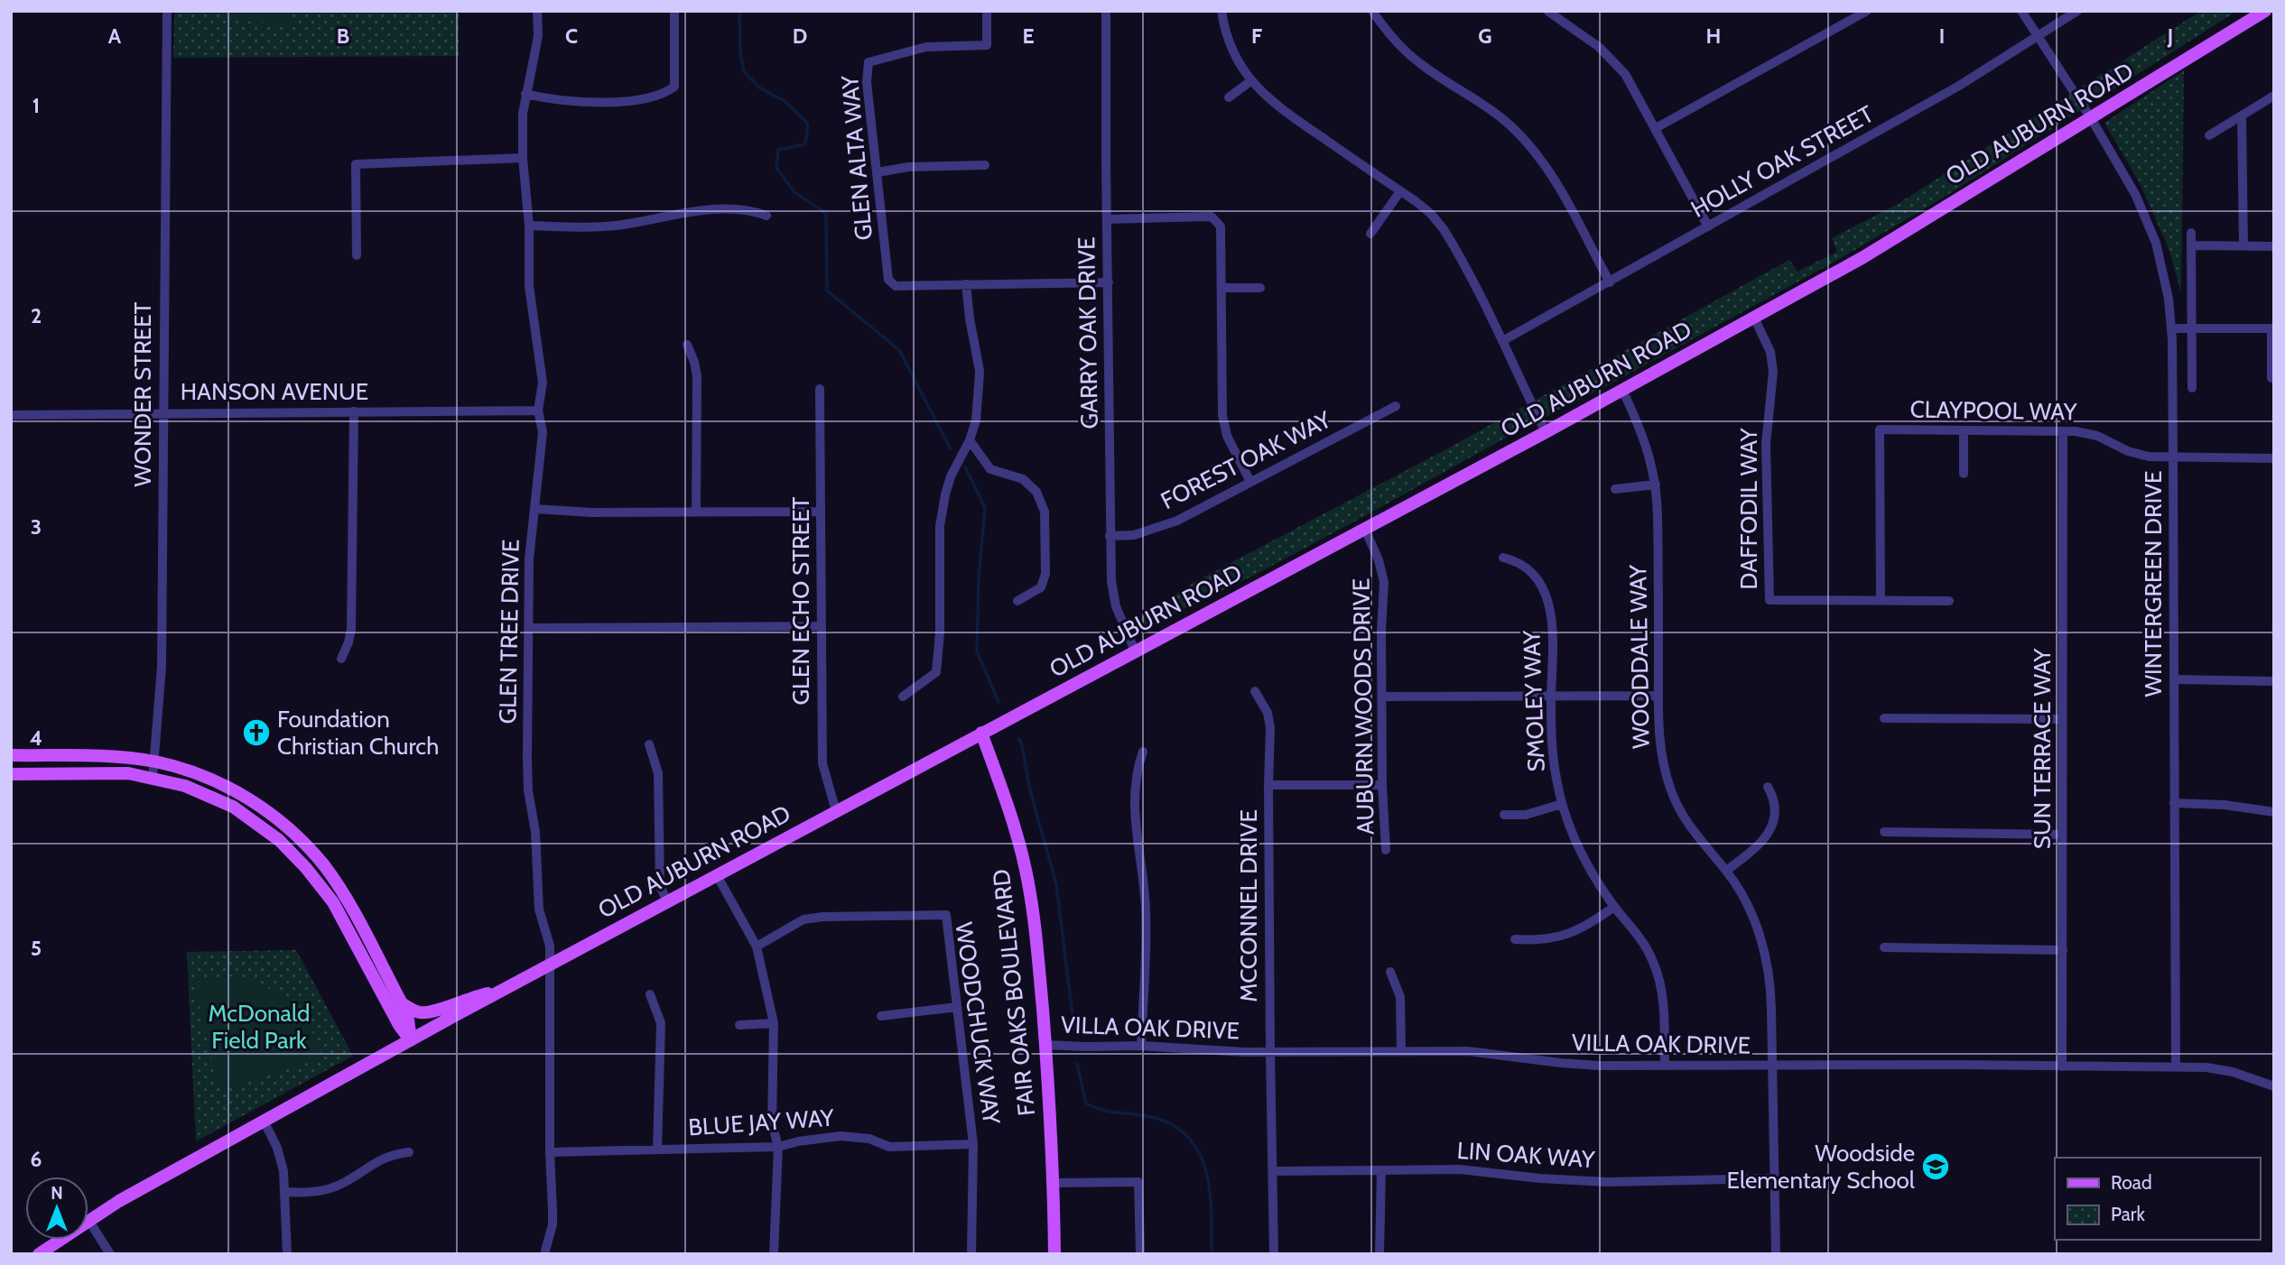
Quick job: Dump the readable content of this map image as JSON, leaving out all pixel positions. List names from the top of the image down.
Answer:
{
  "streets": {
    "main road": ["OLD AUBURN ROAD", "FAIR OAKS BOULEVARD"],
    "street": [
      "GLEN ALTA WAY",
      "HOLLY OAK STREET",
      "GARRY OAK DRIVE",
      "HANSON AVENUE",
      "WONDER STREET",
      "CLAYPOOL WAY",
      "FOREST OAK WAY",
      "DAFFODIL WAY",
      "WINTERGREEN DRIVE",
      "GLEN ECHO STREET",
      "GLEN TREE DRIVE",
      "WOODDALE WAY",
      "SMOLEY WAY",
      "AUBURN WOODS DRIVE",
      "SUN TERRACE WAY",
      "MCCONNEL DRIVE",
      "WOODCHUCK WAY",
      "VILLA OAK DRIVE",
      "BLUE JAY WAY",
      "LIN OAK WAY"
    ]
  },
  "crossings": [
    ["OLD AUBURN ROAD", "GARRY OAK DRIVE"],
    ["OLD AUBURN ROAD", "DAFFODIL WAY"],
    ["OLD AUBURN ROAD", "WINTERGREEN DRIVE"],
    ["OLD AUBURN ROAD", "GLEN ECHO STREET"],
    ["OLD AUBURN ROAD", "GLEN TREE DRIVE"],
    ["OLD AUBURN ROAD", "WOODDALE WAY"],
    ["OLD AUBURN ROAD", "AUBURN WOODS DRIVE"],
    ["OLD AUBURN ROAD", "FAIR OAKS BOULEVARD"],
    ["HOLLY OAK STREET", "WINTERGREEN DRIVE"],
    ["GARRY OAK DRIVE", "FOREST OAK WAY"],
    ["HANSON AVENUE", "WONDER STREET"],
    ["HANSON AVENUE", "GLEN TREE DRIVE"],
    ["CLAYPOOL WAY", "DAFFODIL WAY"],
    ["CLAYPOOL WAY", "WINTERGREEN DRIVE"],
    ["CLAYPOOL WAY", "SUN TERRACE WAY"],
    ["WINTERGREEN DRIVE", "VILLA OAK DRIVE"],
    ["GLEN TREE DRIVE", "BLUE JAY WAY"],
    ["WOODDALE WAY", "VILLA OAK DRIVE"],
    ["WOODDALE WAY", "LIN OAK WAY"],
    ["SMOLEY WAY", "VILLA OAK DRIVE"],
    ["SUN TERRACE WAY", "VILLA OAK DRIVE"],
    ["MCCONNEL DRIVE", "VILLA OAK DRIVE"],
    ["MCCONNEL DRIVE", "LIN OAK WAY"],
    ["FAIR OAKS BOULEVARD", "VILLA OAK DRIVE"],
    ["WOODCHUCK WAY", "BLUE JAY WAY"]
  ],
  "parks": ["McDonald Field Park"],
  "places": {
    "church": ["Foundation Christian Church"],
    "school or university": ["Woodside Elementary School"]
  },
  "legend": ["Road", "Park"],
  "north": "top",
  "grid": {
    "columns": [
      "A",
      "B",
      "C",
      "D",
      "E",
      "F",
      "G",
      "H",
      "I",
      "J"
    ],
    "rows": [
      "1",
      "2",
      "3",
      "4",
      "5",
      "6"
    ]
  }
}
